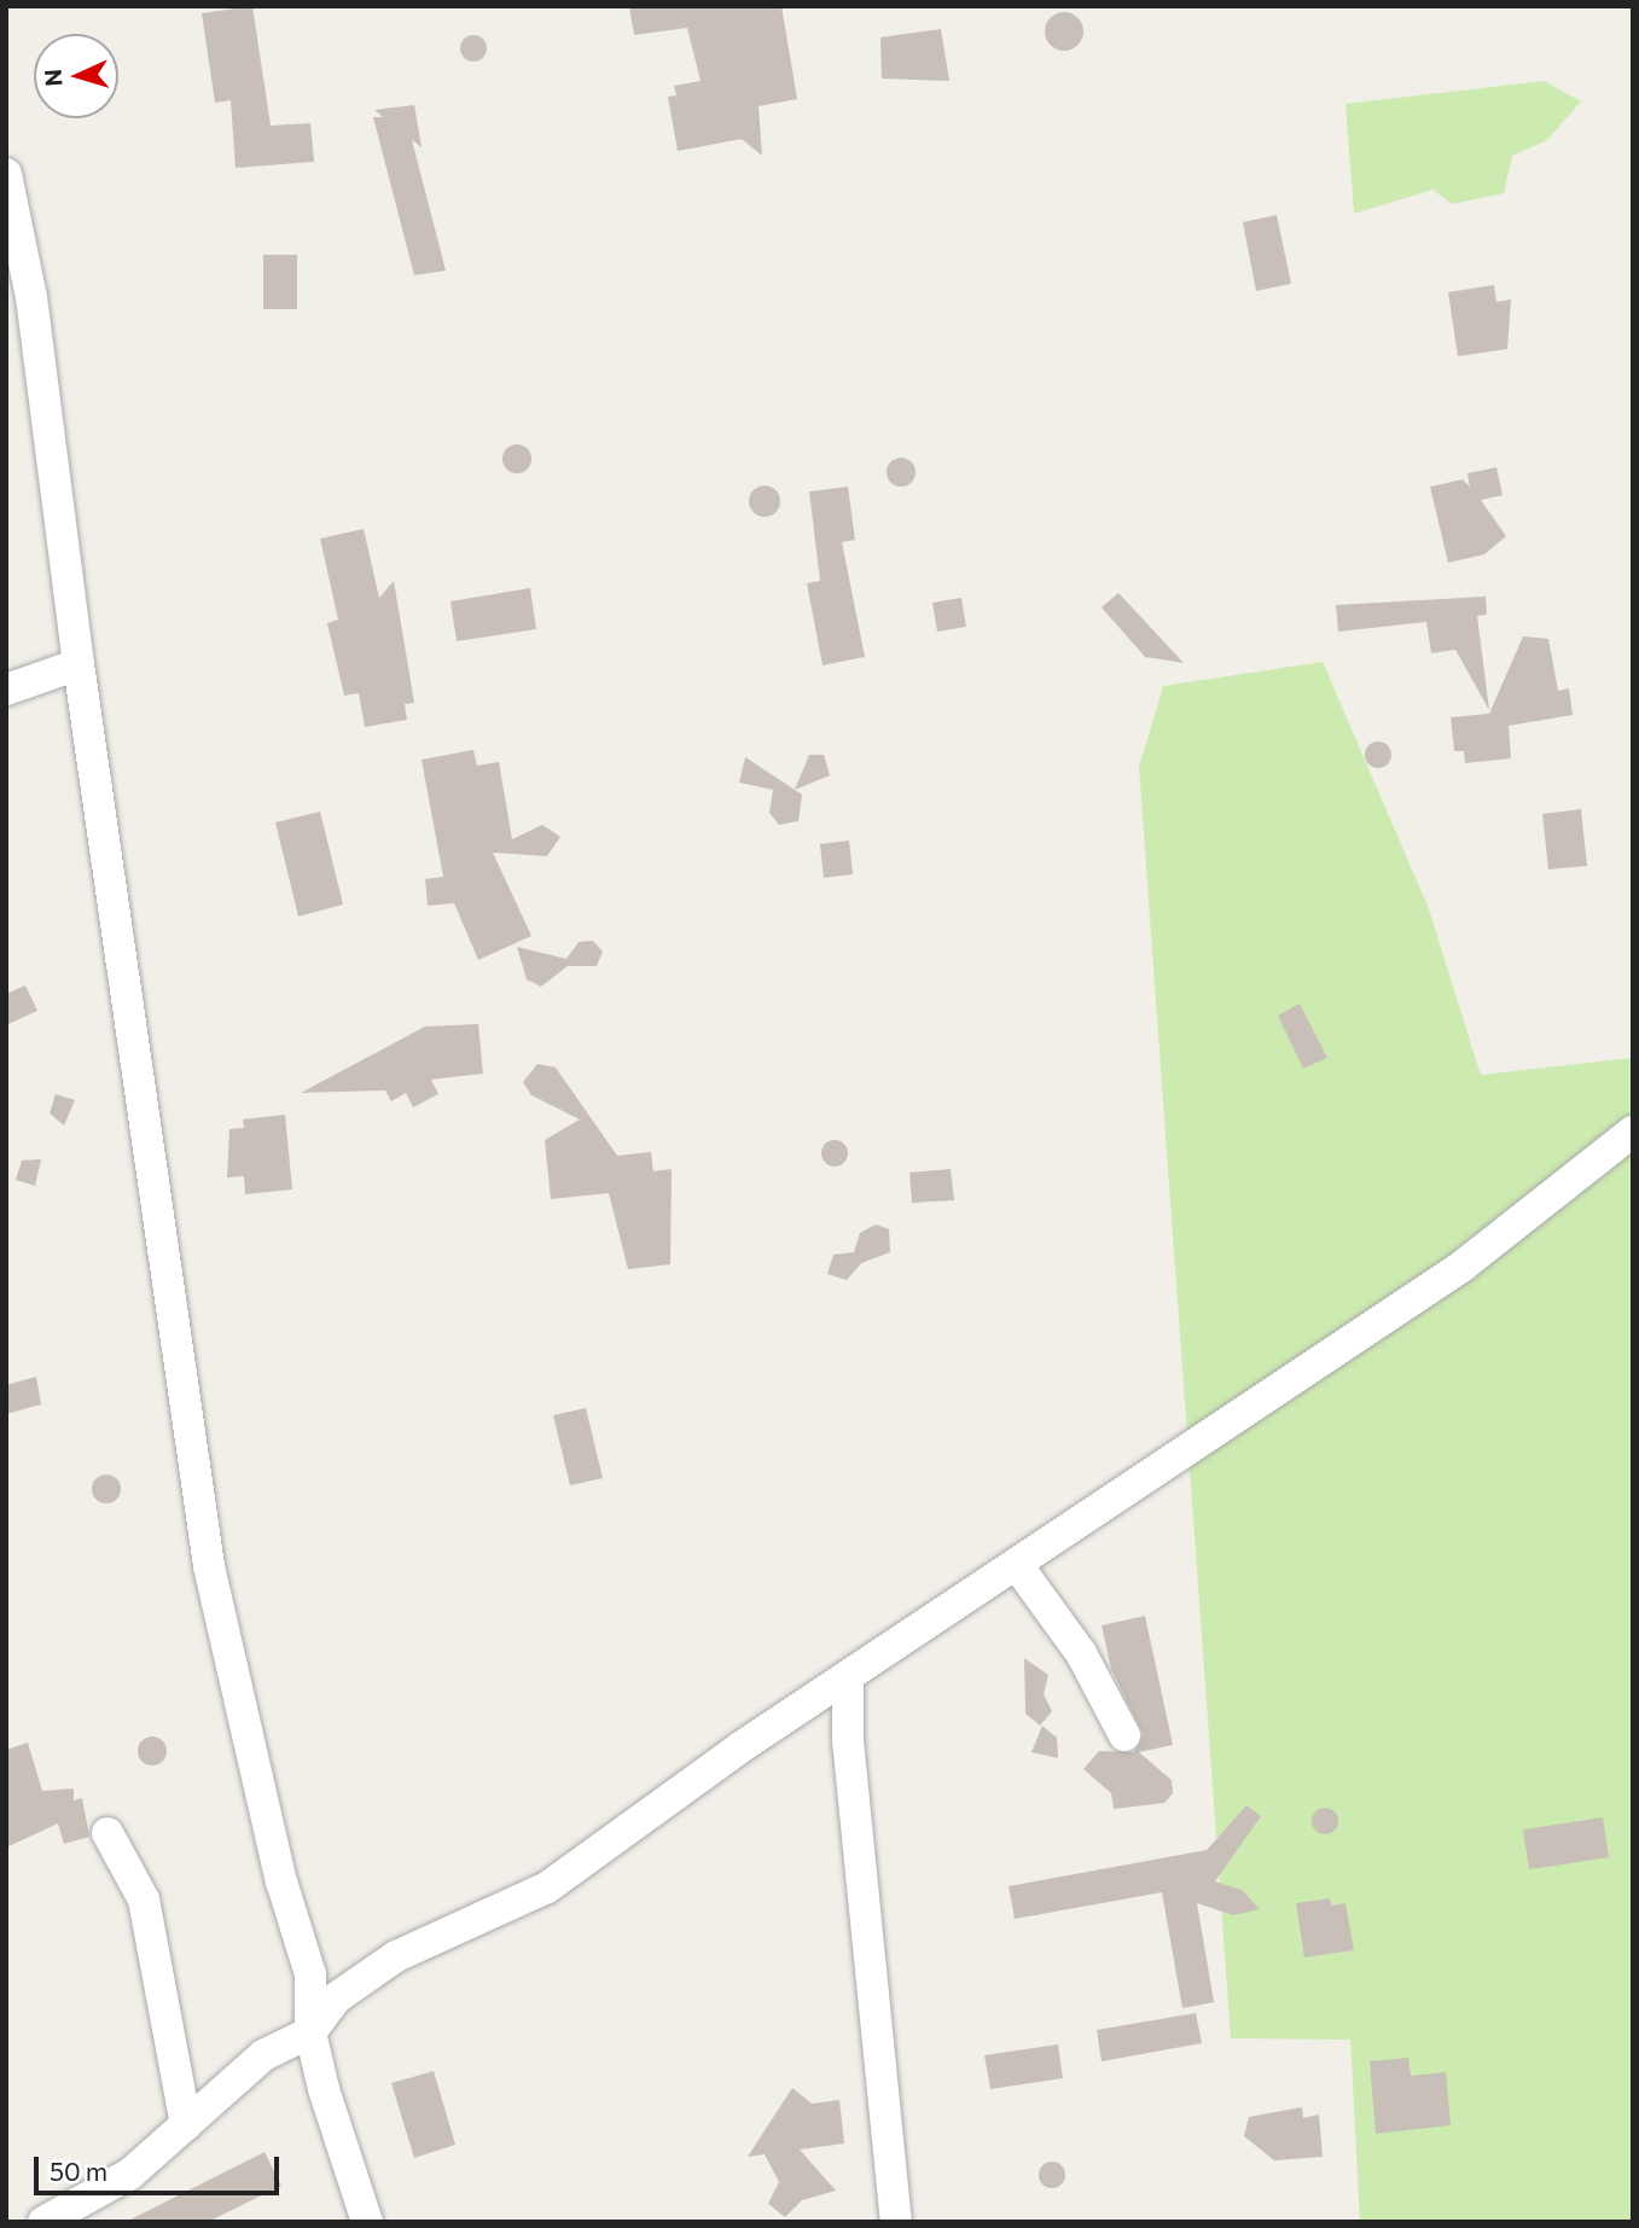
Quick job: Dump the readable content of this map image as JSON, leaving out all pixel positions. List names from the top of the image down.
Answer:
{
  "scale_bar": "50 m",
  "north": "left"
}
